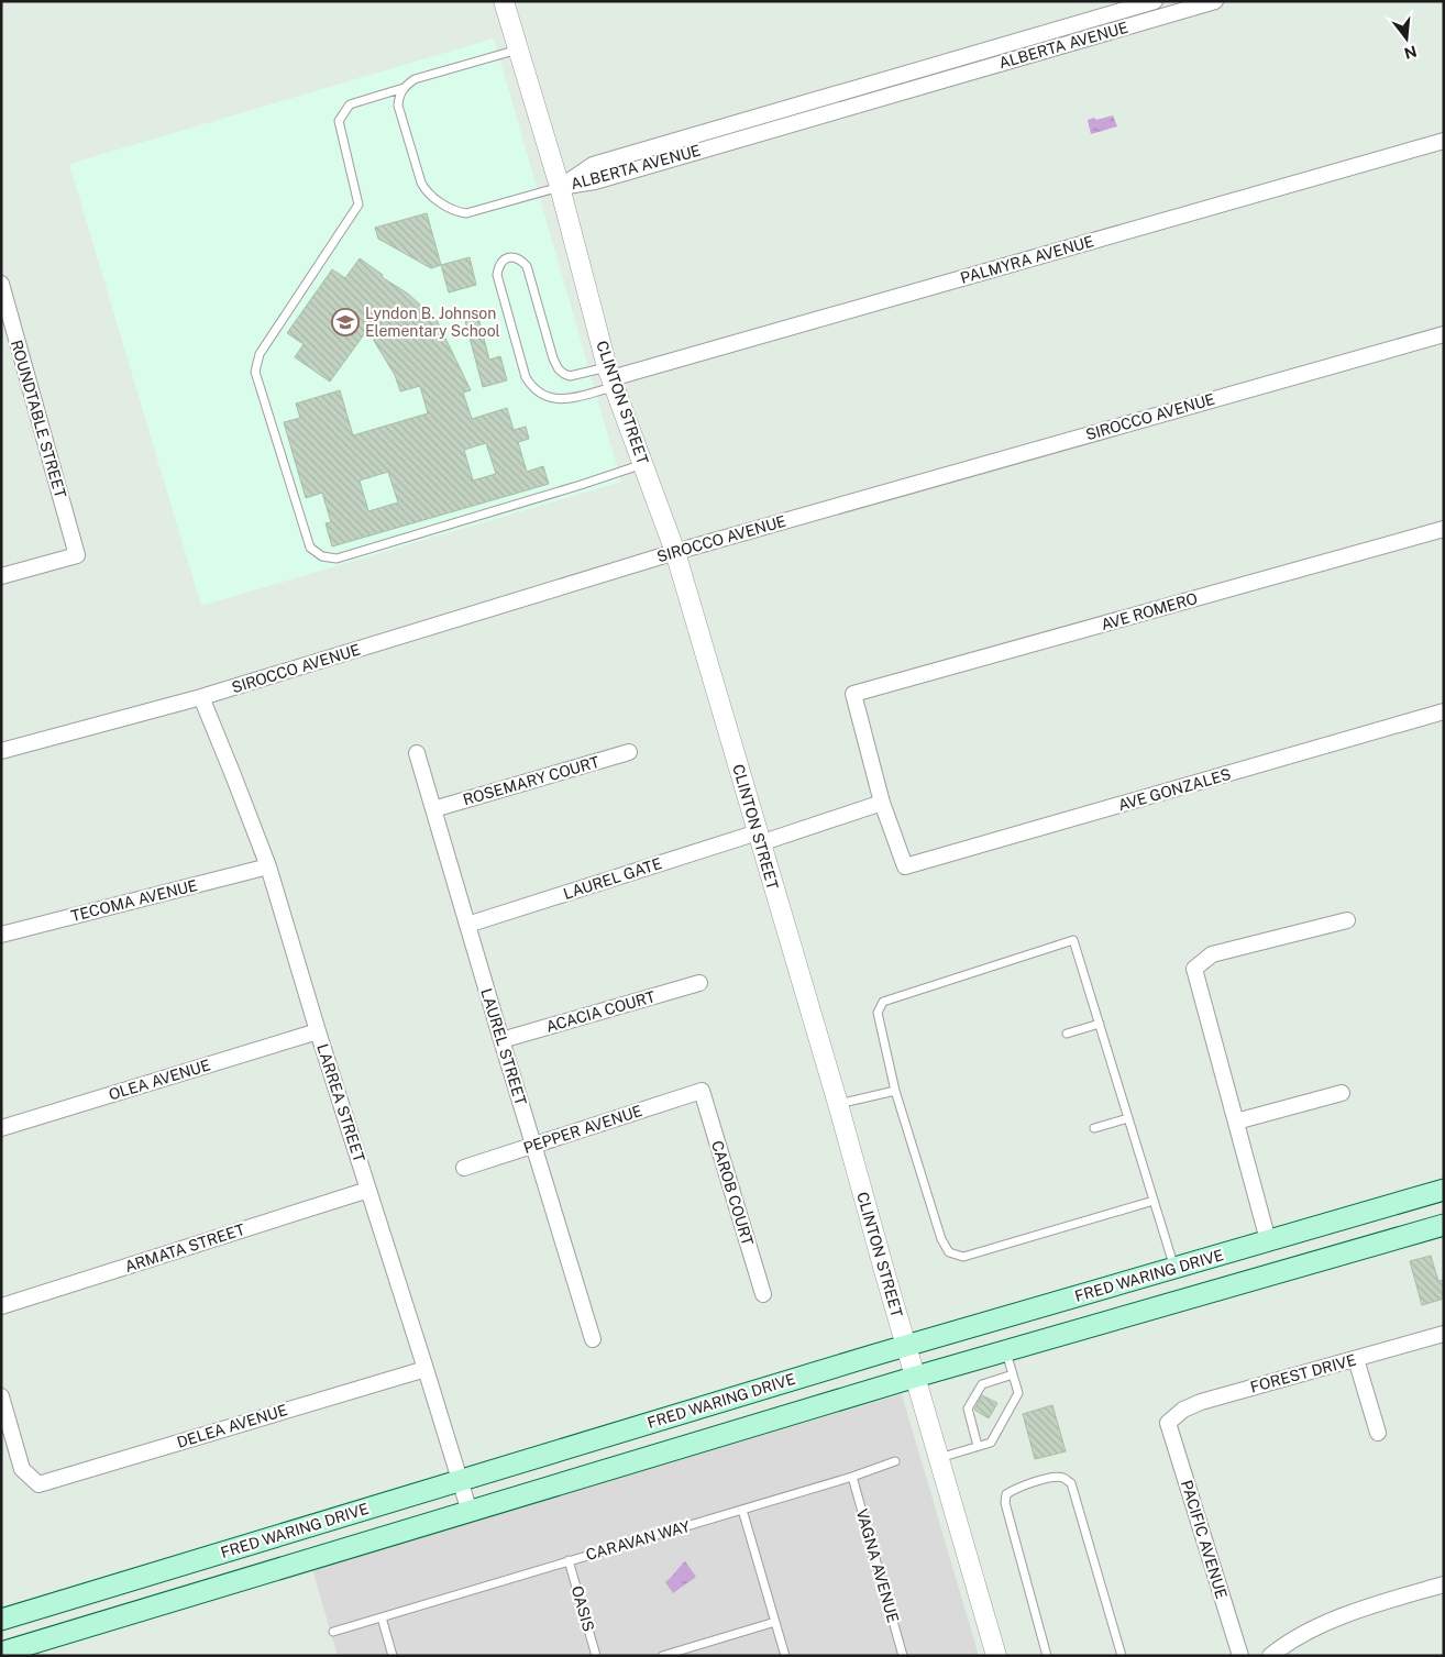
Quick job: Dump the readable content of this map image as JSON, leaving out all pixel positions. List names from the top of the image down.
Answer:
{
  "streets": {
    "main road": ["FRED WARING DRIVE"],
    "street": [
      "ALBERTA AVENUE",
      "PALMYRA AVENUE",
      "CLINTON STREET",
      "SIROCCO AVENUE",
      "ROUNDTABLE STREET",
      "AVE ROMERO",
      "ROSEMARY COURT",
      "AVE GONZALES",
      "LAUREL GATE",
      "TECOMA AVENUE",
      "ACACIA COURT",
      "LAUREL STREET",
      "OLEA AVENUE",
      "LARREA STREET",
      "PEPPER AVENUE",
      "CAROB COURT",
      "ARMATA STREET",
      "FOREST DRIVE",
      "DELEA AVENUE",
      "PACIFIC AVENUE"
    ],
    "lane": ["CARAVAN WAY", "VAGNA AVENUE", "OASIS"]
  },
  "crossings": [
    ["ALBERTA AVENUE", "CLINTON STREET"],
    ["PALMYRA AVENUE", "CLINTON STREET"],
    ["CLINTON STREET", "SIROCCO AVENUE"],
    ["CLINTON STREET", "LAUREL GATE"],
    ["CLINTON STREET", "FRED WARING DRIVE"],
    ["SIROCCO AVENUE", "LARREA STREET"],
    ["AVE ROMERO", "AVE GONZALES"],
    ["AVE ROMERO", "LAUREL GATE"],
    ["ROSEMARY COURT", "LAUREL STREET"],
    ["AVE GONZALES", "LAUREL GATE"],
    ["LAUREL GATE", "LAUREL STREET"],
    ["TECOMA AVENUE", "LARREA STREET"],
    ["ACACIA COURT", "LAUREL STREET"],
    ["LAUREL STREET", "PEPPER AVENUE"],
    ["OLEA AVENUE", "LARREA STREET"],
    ["LARREA STREET", "ARMATA STREET"],
    ["LARREA STREET", "FRED WARING DRIVE"],
    ["LARREA STREET", "DELEA AVENUE"],
    ["PEPPER AVENUE", "CAROB COURT"],
    ["FOREST DRIVE", "PACIFIC AVENUE"],
    ["CARAVAN WAY", "VAGNA AVENUE"],
    ["CARAVAN WAY", "OASIS"]
  ],
  "places": {
    "school or university": ["Lyndon B. Johnson Elementary School"]
  },
  "north": "bottom"
}
